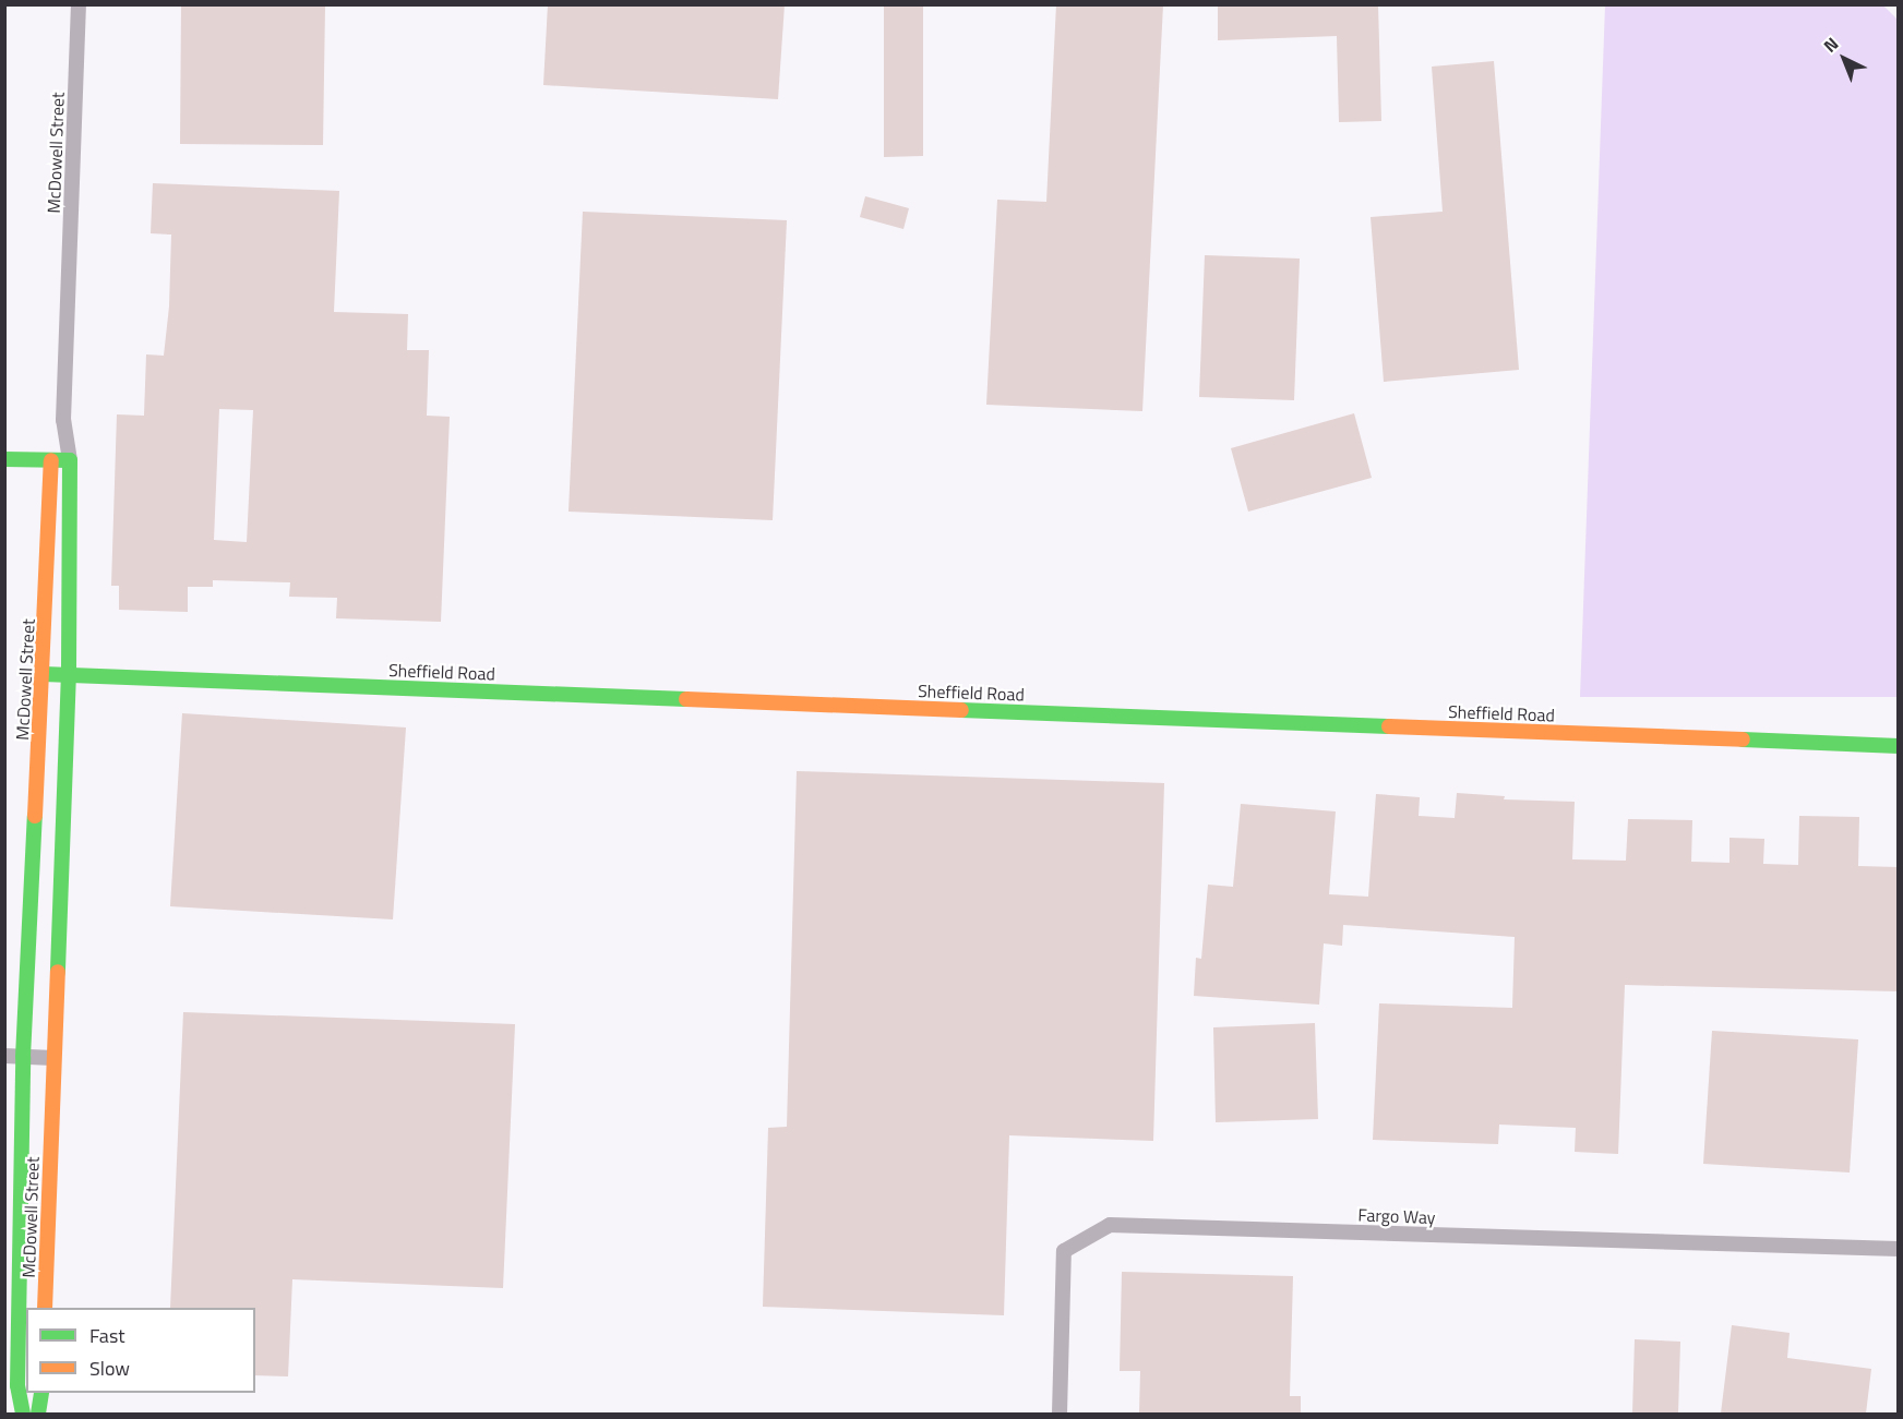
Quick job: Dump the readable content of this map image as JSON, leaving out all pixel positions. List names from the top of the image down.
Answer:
{
  "streets": {
    "street": ["McDowell Street", "Sheffield Road", "Fargo Way"]
  },
  "crossings": [
    ["McDowell Street", "Sheffield Road"]
  ],
  "legend": ["Fast", "Slow"],
  "north": "top left"
}
